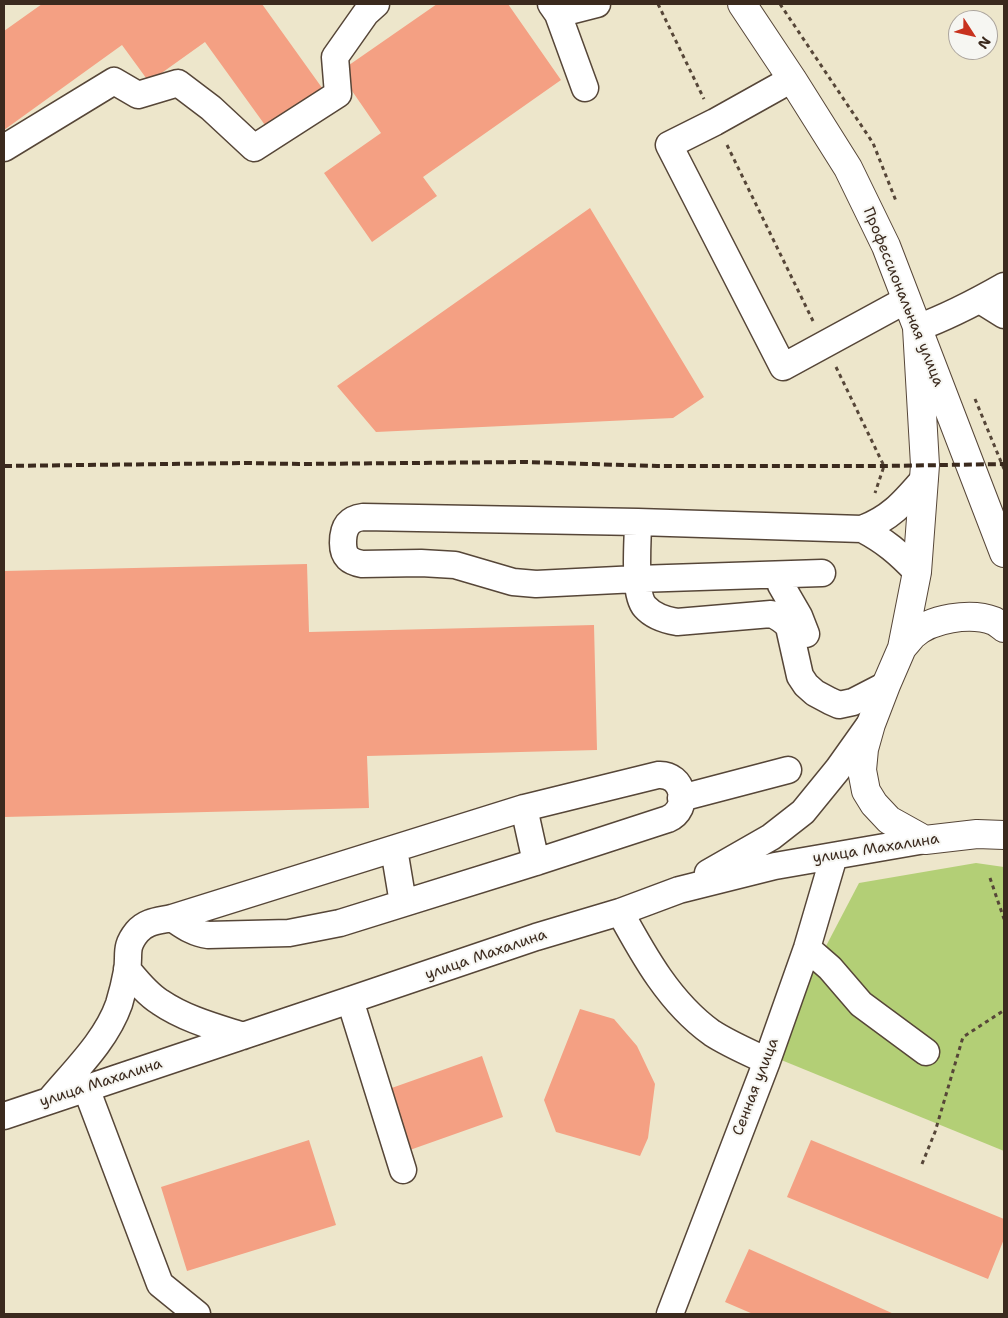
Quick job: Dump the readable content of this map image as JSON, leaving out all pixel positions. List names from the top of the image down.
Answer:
{
  "streets": {
    "main road": ["Профессиональная улица", "улица Махалина"],
    "street": ["Сенная улица"]
  },
  "crossings": [
    ["улица Махалина", "Сенная улица"]
  ],
  "north": "bottom right"
}
